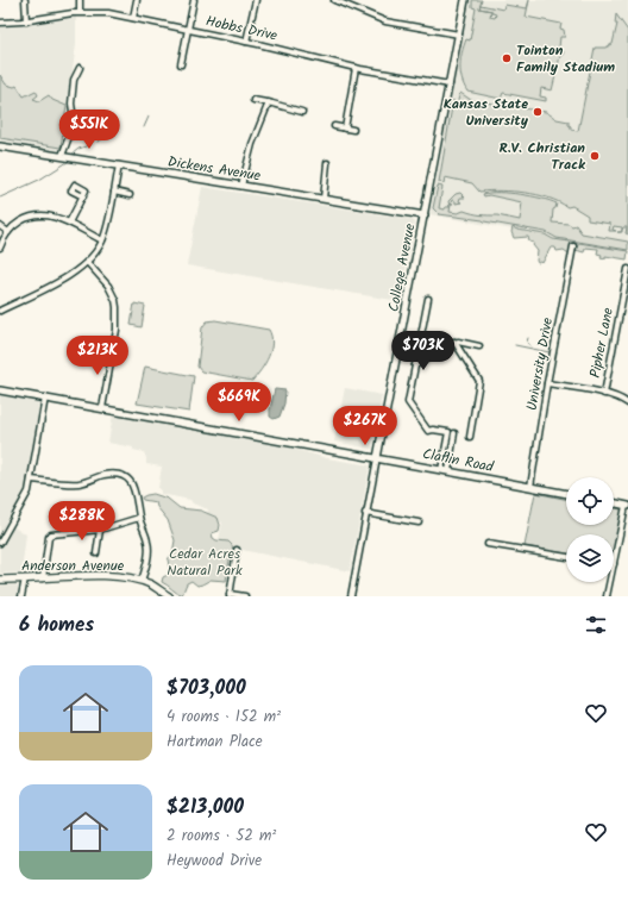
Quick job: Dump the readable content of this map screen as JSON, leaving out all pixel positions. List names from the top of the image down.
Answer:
{
  "streets": {
    "main road": ["Anderson Avenue"],
    "street": [
      "Hobbs Drive",
      "Dickens Avenue",
      "College Avenue",
      "Pipher Lane",
      "University Drive",
      "Claflin Road"
    ]
  },
  "crossings": [
    ["Hobbs Drive", "College Avenue"],
    ["Dickens Avenue", "College Avenue"],
    ["College Avenue", "Claflin Road"],
    ["University Drive", "Claflin Road"]
  ],
  "parks": ["Cedar Acres Natural Park"],
  "places": ["Tointon Family Stadium", "Kansas State University", "R.V. Christian Track"],
  "page": {
    "price": [
      "$551K",
      "$703K",
      "$213K",
      "$669K",
      "$267K",
      "$288K"
    ],
    "heading": "6 homes",
    "list": [
      {
        "name": "$703,000",
        "note": "4 rooms · 152 m² · Hartman Place"
      },
      {
        "name": "$213,000",
        "note": "2 rooms · 52 m² · Heywood Drive"
      }
    ]
  }
}
